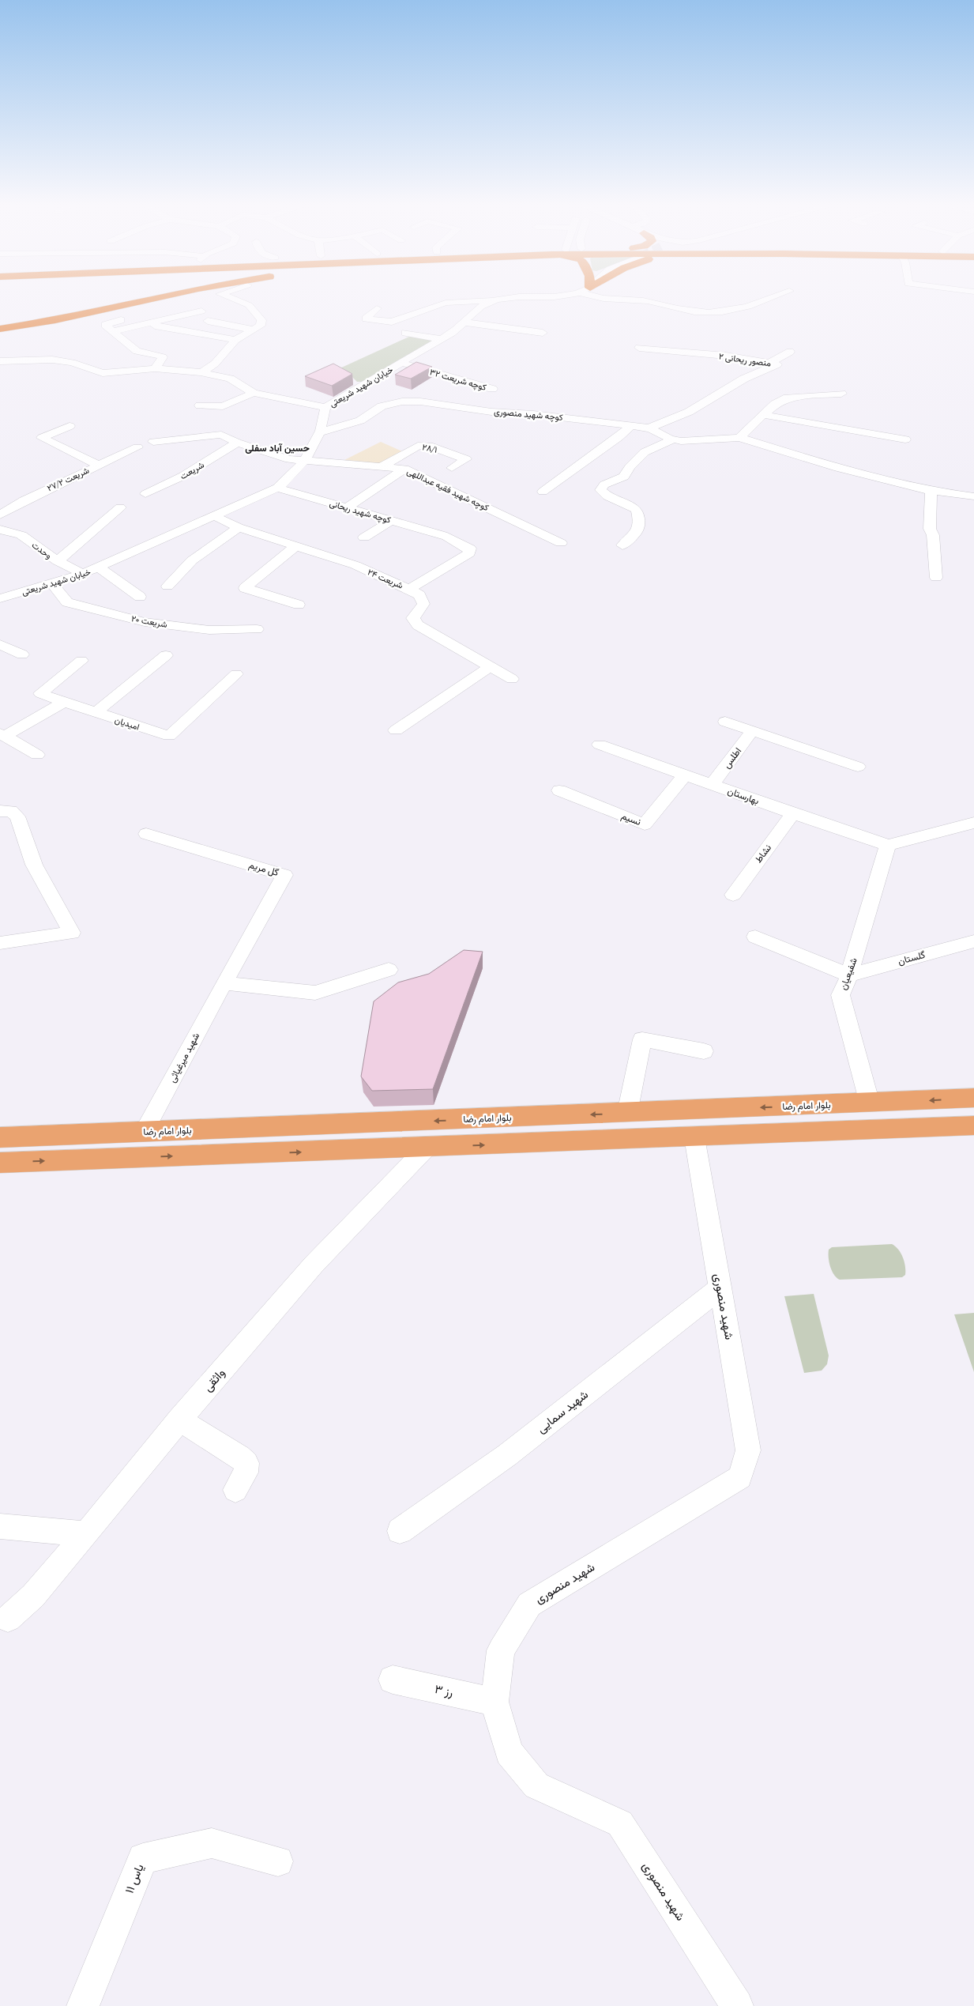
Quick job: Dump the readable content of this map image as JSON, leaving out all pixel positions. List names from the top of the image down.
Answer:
{
  "streets": {
    "main road": ["بلوار امام رضا"],
    "street": [
      "منصور ریحانی ۲",
      "کوچه شریعت ۳۲",
      "خیابان شهید شریعتی",
      "کوچه شهید منصوری",
      "۲۸/۱",
      "شریعت",
      "شریعت ۲۷/۲",
      "کوچه شهید فقیه عبداللهی",
      "کوچه شهید ریحانی",
      "وحدت",
      "شریعت ۲۴",
      "شریعت ۲۰",
      "امیدیان",
      "اطلس",
      "بهارستان",
      "نسیم",
      "نشاط",
      "گل مریم",
      "گلستان",
      "شفیعیان",
      "شهید میرغیاثی",
      "شهید منصوری",
      "واثقی",
      "شهید سمایی",
      "رز ۳",
      "یاس ۱۱"
    ]
  },
  "crossings": [
    ["منصور ریحانی ۲", "کوچه شهید منصوری"],
    ["کوچه شریعت ۳۲", "خیابان شهید شریعتی"],
    ["خیابان شهید شریعتی", "کوچه شهید منصوری"],
    ["خیابان شهید شریعتی", "کوچه شهید فقیه عبداللهی"],
    ["خیابان شهید شریعتی", "کوچه شهید ریحانی"],
    ["خیابان شهید شریعتی", "وحدت"],
    ["خیابان شهید شریعتی", "شریعت ۲۴"],
    ["خیابان شهید شریعتی", "شریعت ۲۰"],
    ["۲۸/۱", "کوچه شهید فقیه عبداللهی"],
    ["شریعت", "کوچه شهید فقیه عبداللهی"],
    ["کوچه شهید ریحانی", "شریعت ۲۴"],
    ["اطلس", "بهارستان"],
    ["بهارستان", "نسیم"],
    ["بهارستان", "نشاط"],
    ["بهارستان", "شفیعیان"],
    ["گل مریم", "شهید میرغیاثی"],
    ["گلستان", "شفیعیان"],
    ["شفیعیان", "بلوار امام رضا"],
    ["شهید میرغیاثی", "بلوار امام رضا"],
    ["شهید منصوری", "شهید سمایی"],
    ["شهید منصوری", "رز ۳"]
  ],
  "districts": ["حسین آباد سفلی"]
}
